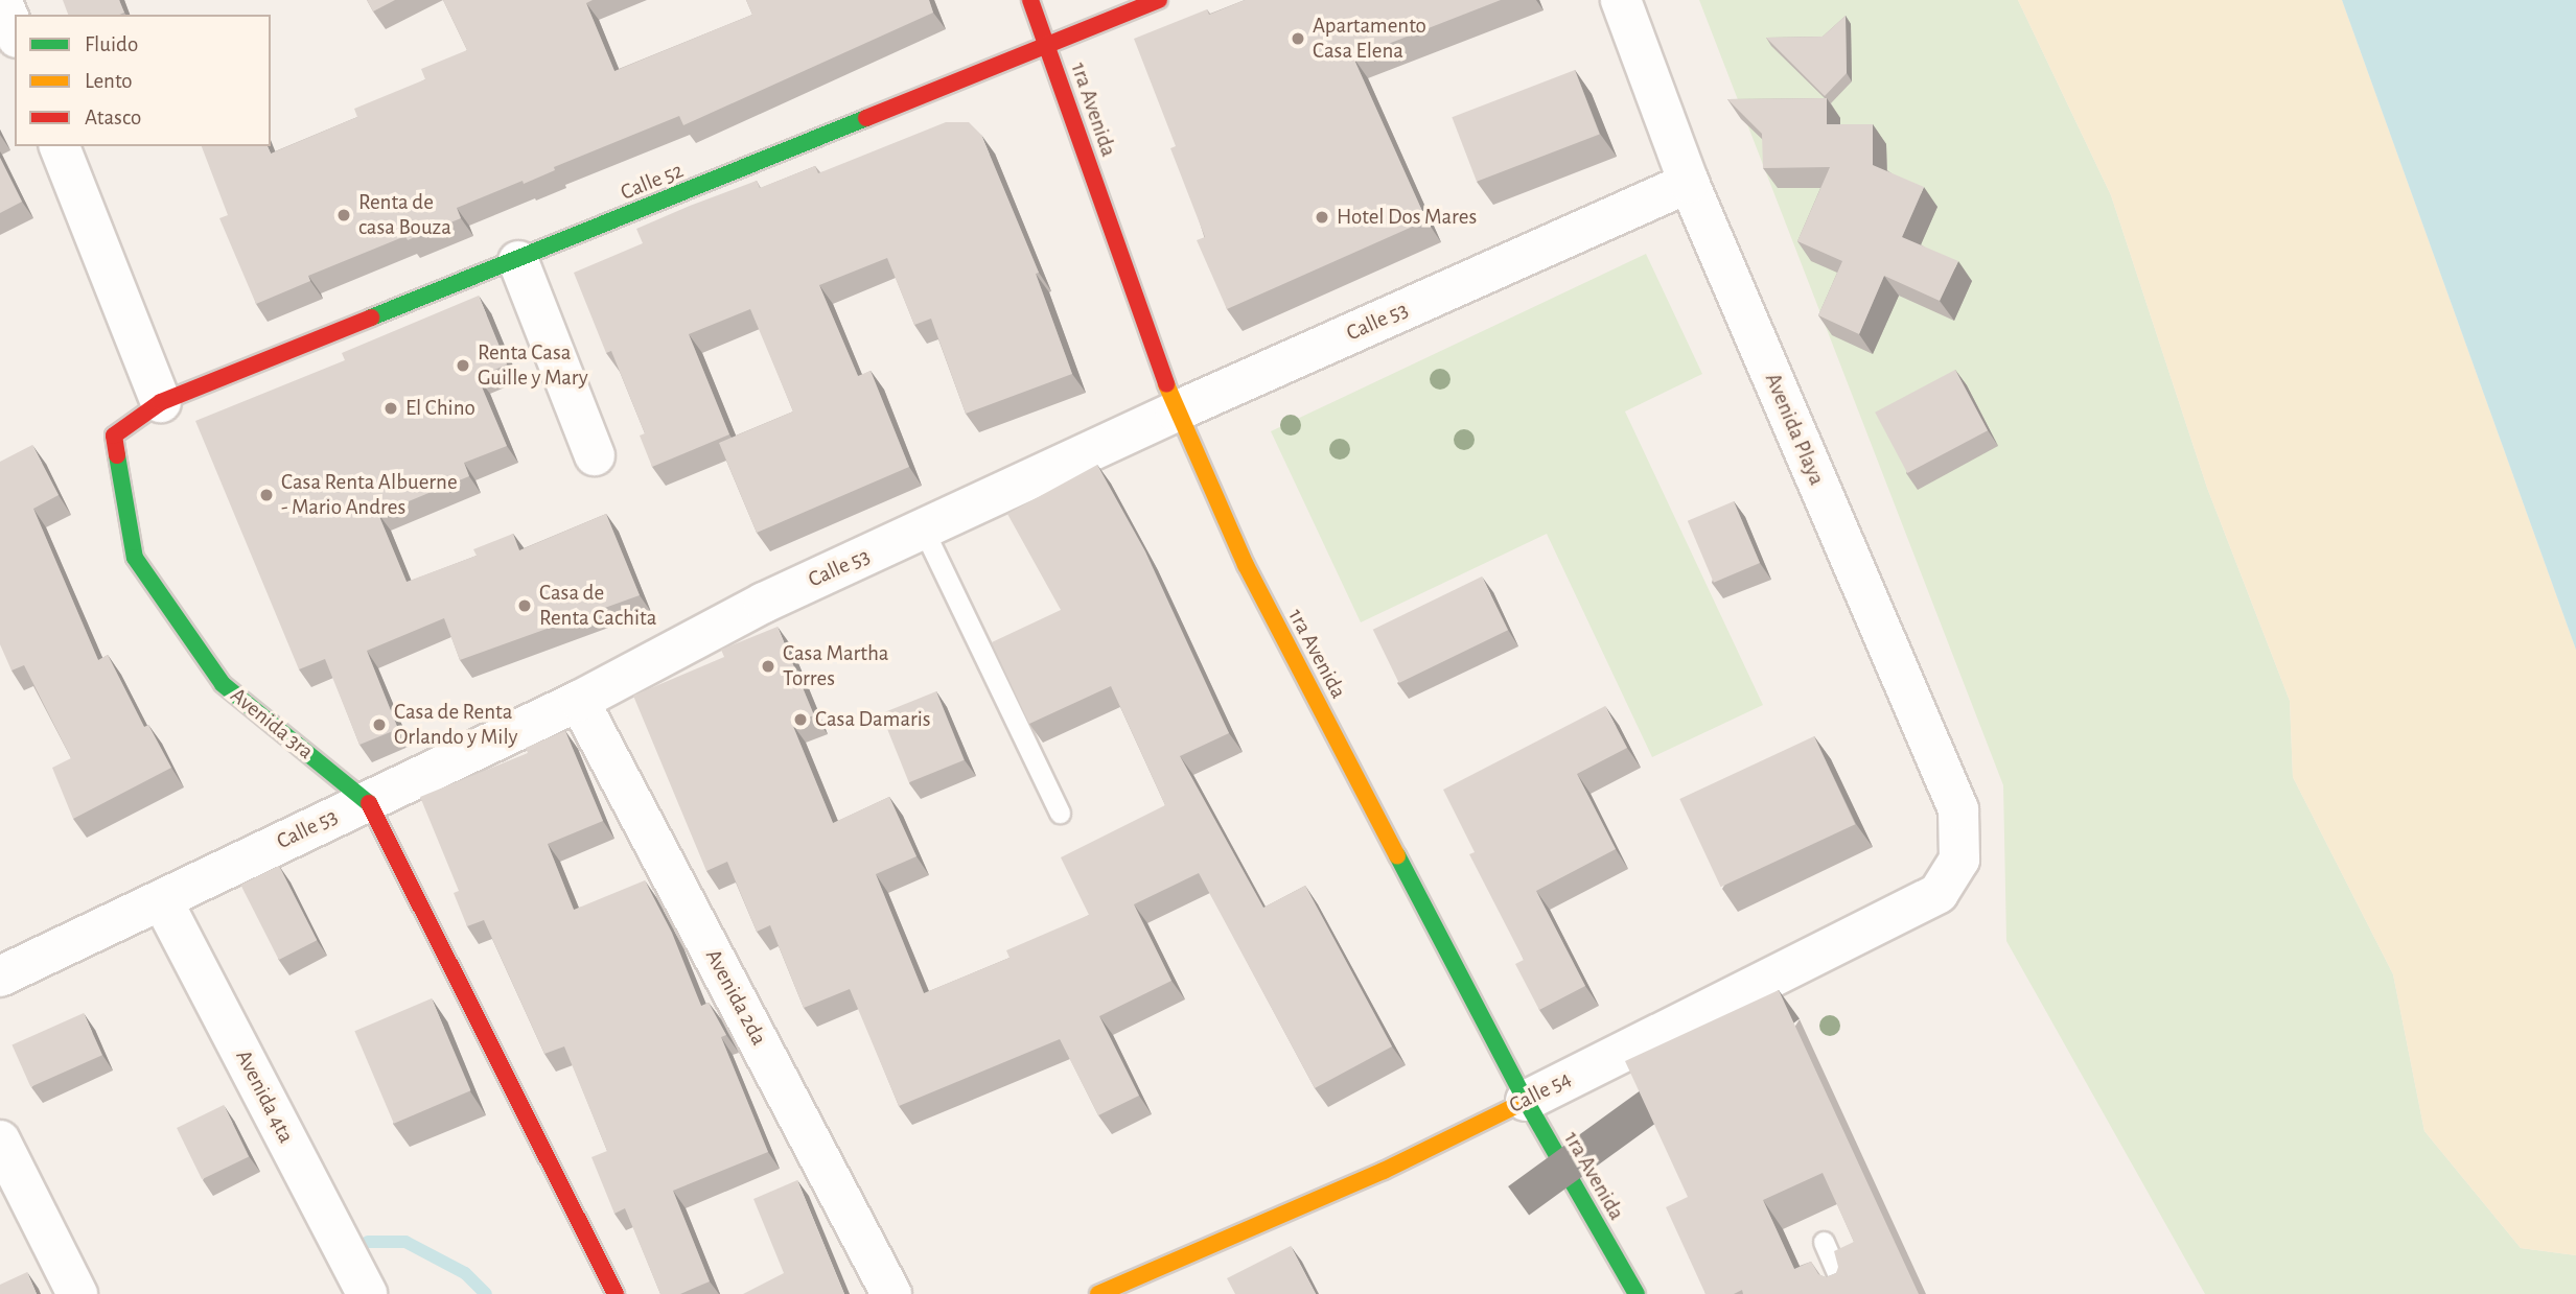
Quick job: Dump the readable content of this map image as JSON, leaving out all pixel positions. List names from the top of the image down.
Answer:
{
  "streets": {
    "street": [
      "1ra Avenida",
      "Calle 52",
      "Calle 53",
      "Avenida Playa",
      "Avenida 3ra",
      "Avenida 2da",
      "Calle 54",
      "Avenida 4ta"
    ]
  },
  "crossings": [
    ["1ra Avenida", "Calle 52"],
    ["1ra Avenida", "Calle 53"],
    ["1ra Avenida", "Calle 54"],
    ["Calle 52", "Avenida 3ra"],
    ["Calle 53", "Avenida Playa"],
    ["Calle 53", "Avenida 3ra"],
    ["Calle 53", "Avenida 2da"],
    ["Calle 53", "Avenida 4ta"],
    ["Avenida Playa", "Calle 54"]
  ],
  "places": [
    "Apartamento Casa Elena",
    "Renta de casa Bouza",
    "Hotel Dos Mares",
    "Renta Casa Guille y Mary",
    "El Chino",
    "Casa Renta Albuerne - Mario Andres",
    "Casa de Renta Cachita",
    "Casa Martha Torres",
    "Casa Damaris",
    "Casa de Renta Orlando y Mily"
  ],
  "legend": ["Fluido", "Lento", "Atasco"]
}
